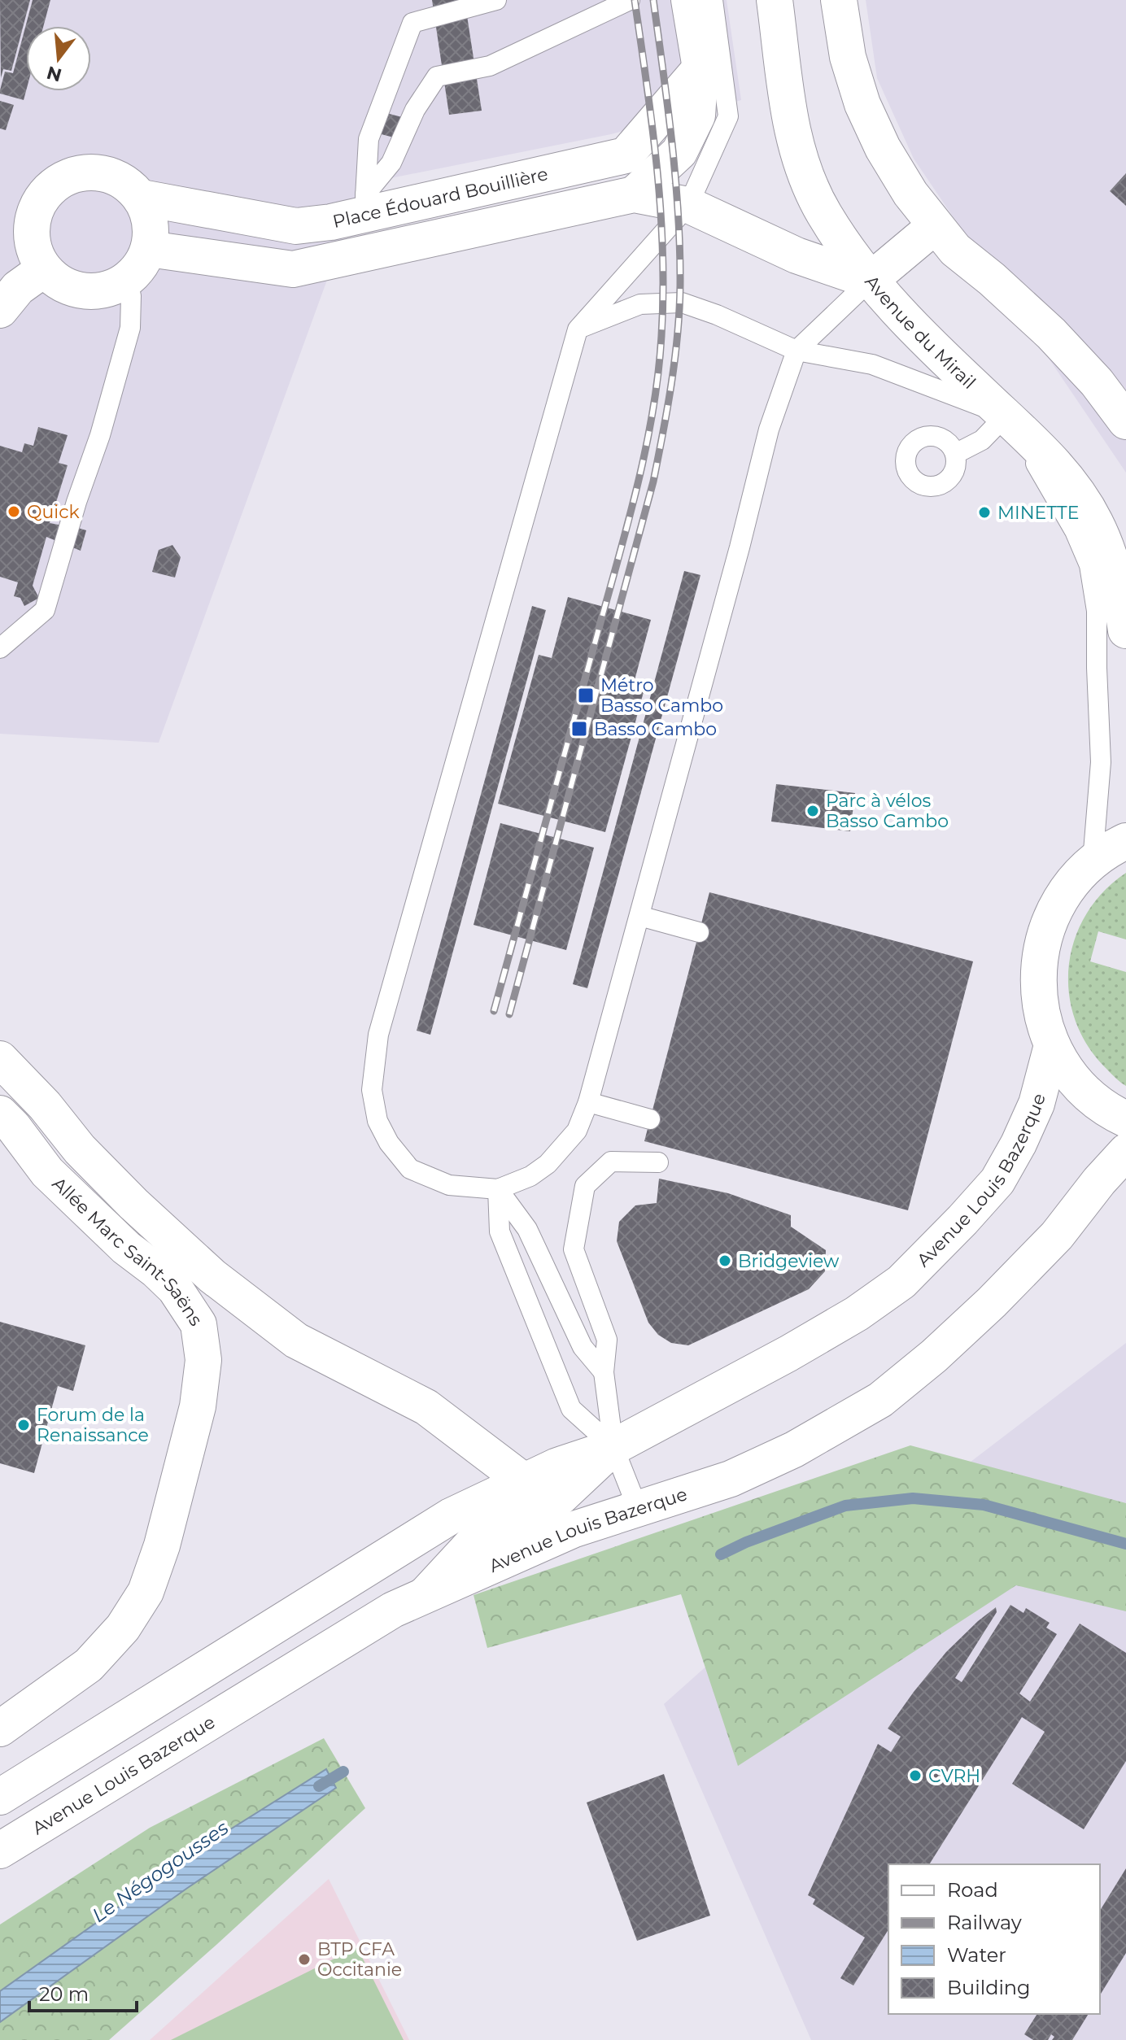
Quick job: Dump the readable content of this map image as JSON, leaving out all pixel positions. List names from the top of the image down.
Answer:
{
  "streets": {
    "main road": [
      "Place Édouard Bouillière",
      "Avenue du Mirail",
      "Avenue Louis Bazerque",
      "Allée Marc Saint-Saëns"
    ]
  },
  "water": ["Le Négogousses"],
  "places": {
    "other": [
      "Quick",
      "MINETTE",
      "Parc à vélos Basso Cambo",
      "Bridgeview",
      "Forum de la Renaissance",
      "CVRH",
      "BTP CFA Occitanie"
    ],
    "transit": ["Métro Basso Cambo", "Basso Cambo"]
  },
  "legend": [
    "Road",
    "Railway",
    "Water",
    "Building"
  ],
  "scale_bar": "20 m",
  "north": "bottom"
}
